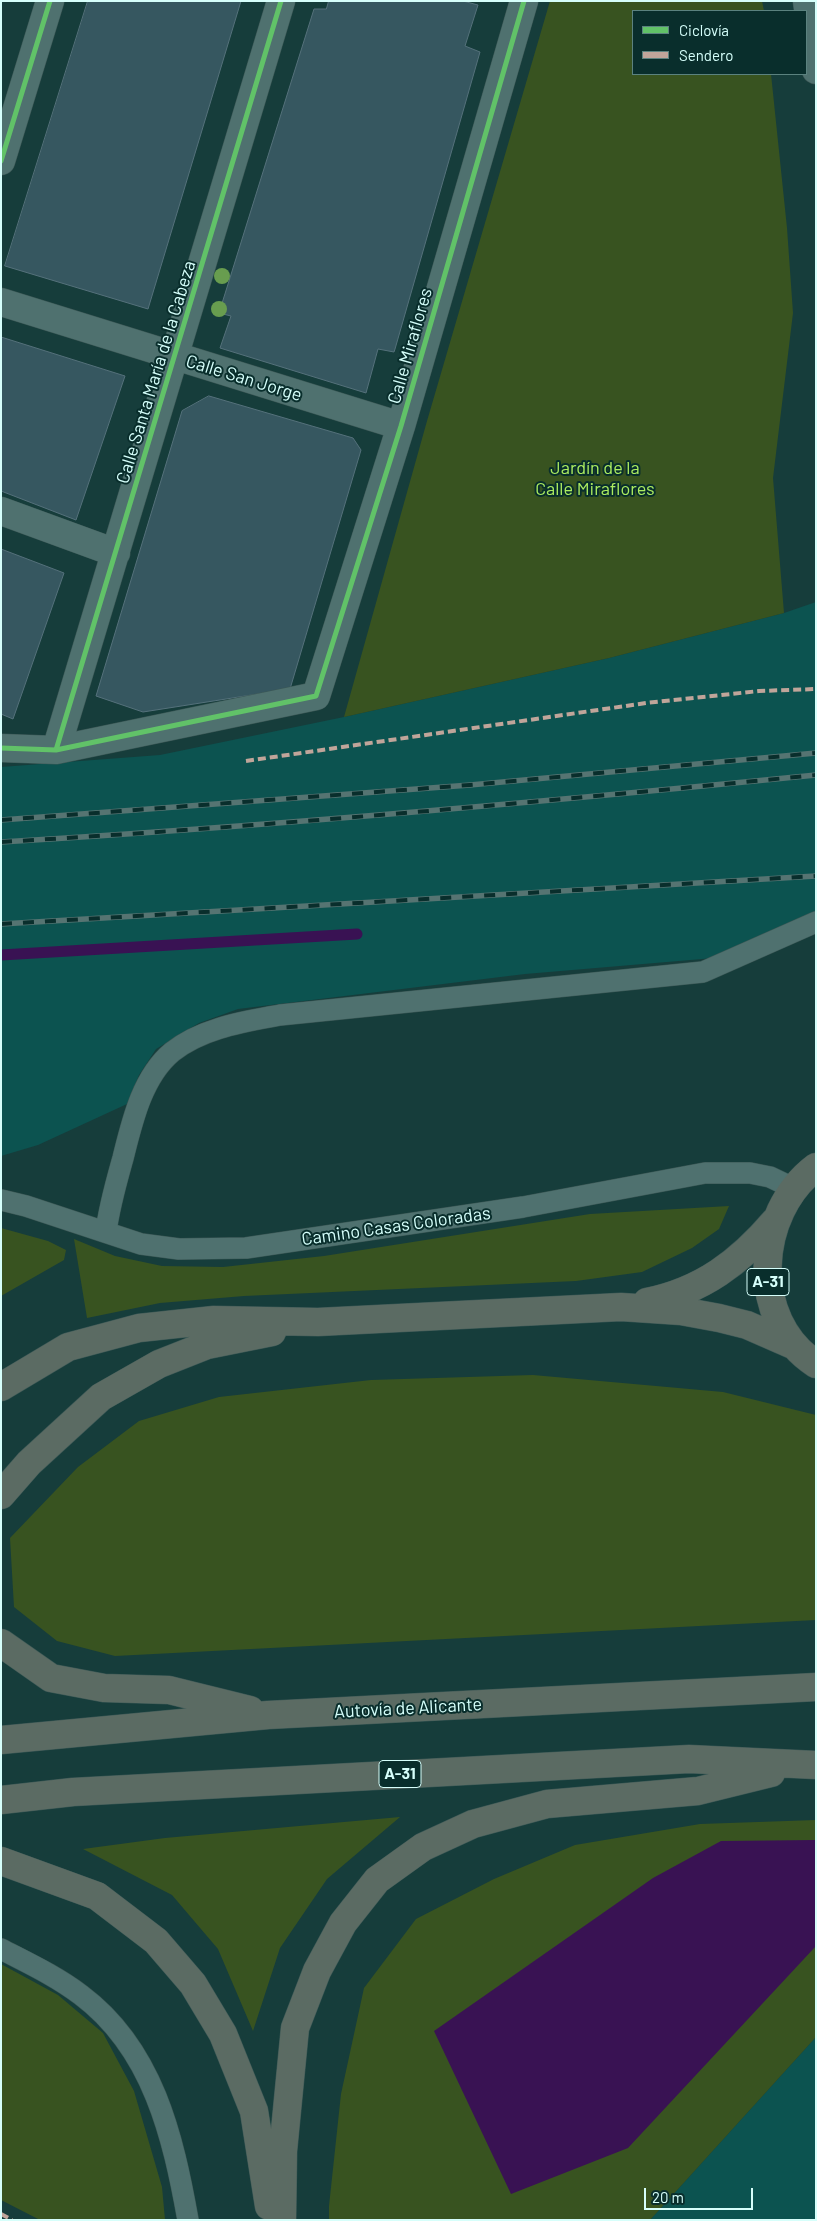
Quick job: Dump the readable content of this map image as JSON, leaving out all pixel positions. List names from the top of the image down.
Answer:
{
  "streets": {
    "highway": ["A-31", "Autovía de Alicante"],
    "street": ["Calle Miraflores", "Calle Santa María de la Cabeza", "Calle San Jorge"],
    "lane": ["Camino Casas Coloradas"]
  },
  "crossings": [
    ["Calle Miraflores", "Calle Santa María de la Cabeza"],
    ["Calle Miraflores", "Calle San Jorge"],
    ["Calle Santa María de la Cabeza", "Calle San Jorge"],
    ["Camino Casas Coloradas", "A-31"]
  ],
  "parks": ["Jardín de la Calle Miraflores"],
  "legend": ["Ciclovía", "Sendero"],
  "scale_bar": "20 m"
}
